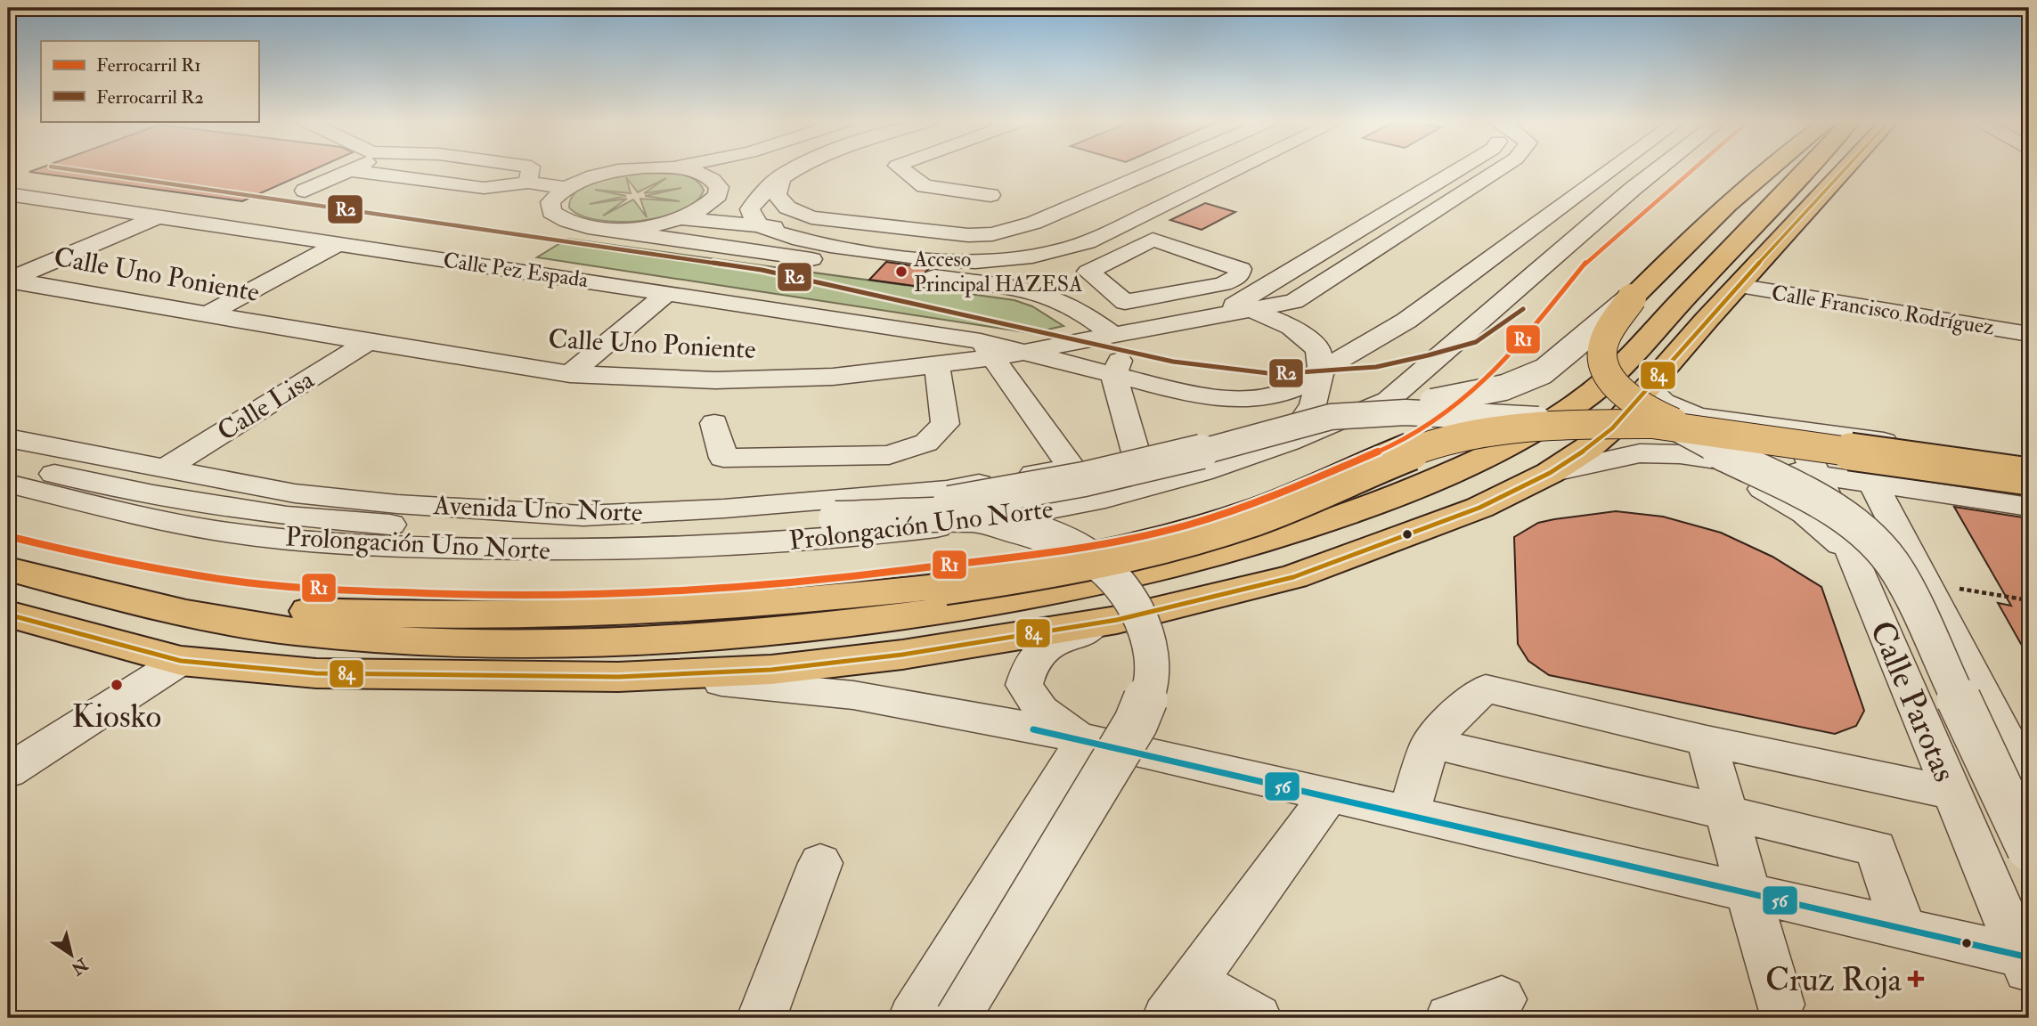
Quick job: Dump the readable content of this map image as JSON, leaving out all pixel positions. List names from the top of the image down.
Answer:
{
  "streets": {
    "street": [
      "Calle Pez Espada",
      "Calle Uno Poniente",
      "Calle Francisco Rodríguez",
      "Calle Lisa",
      "Avenida Uno Norte",
      "Prolongación Uno Norte",
      "Calle Parotas"
    ]
  },
  "crossings": [
    ["Calle Pez Espada", "Calle Uno Poniente"],
    ["Calle Pez Espada", "Avenida Uno Norte"],
    ["Calle Uno Poniente", "Calle Lisa"],
    ["Calle Uno Poniente", "Avenida Uno Norte"],
    ["Calle Lisa", "Avenida Uno Norte"]
  ],
  "places": {
    "other": ["Acceso Principal HAZESA", "Kiosko"],
    "health": ["Cruz Roja"]
  },
  "lines": [
    "rail line R1",
    "rail line R2",
    "transit line 84",
    "transit line 56"
  ],
  "legend": ["Ferrocarril R1", "Ferrocarril R2"],
  "north": "bottom right"
}
